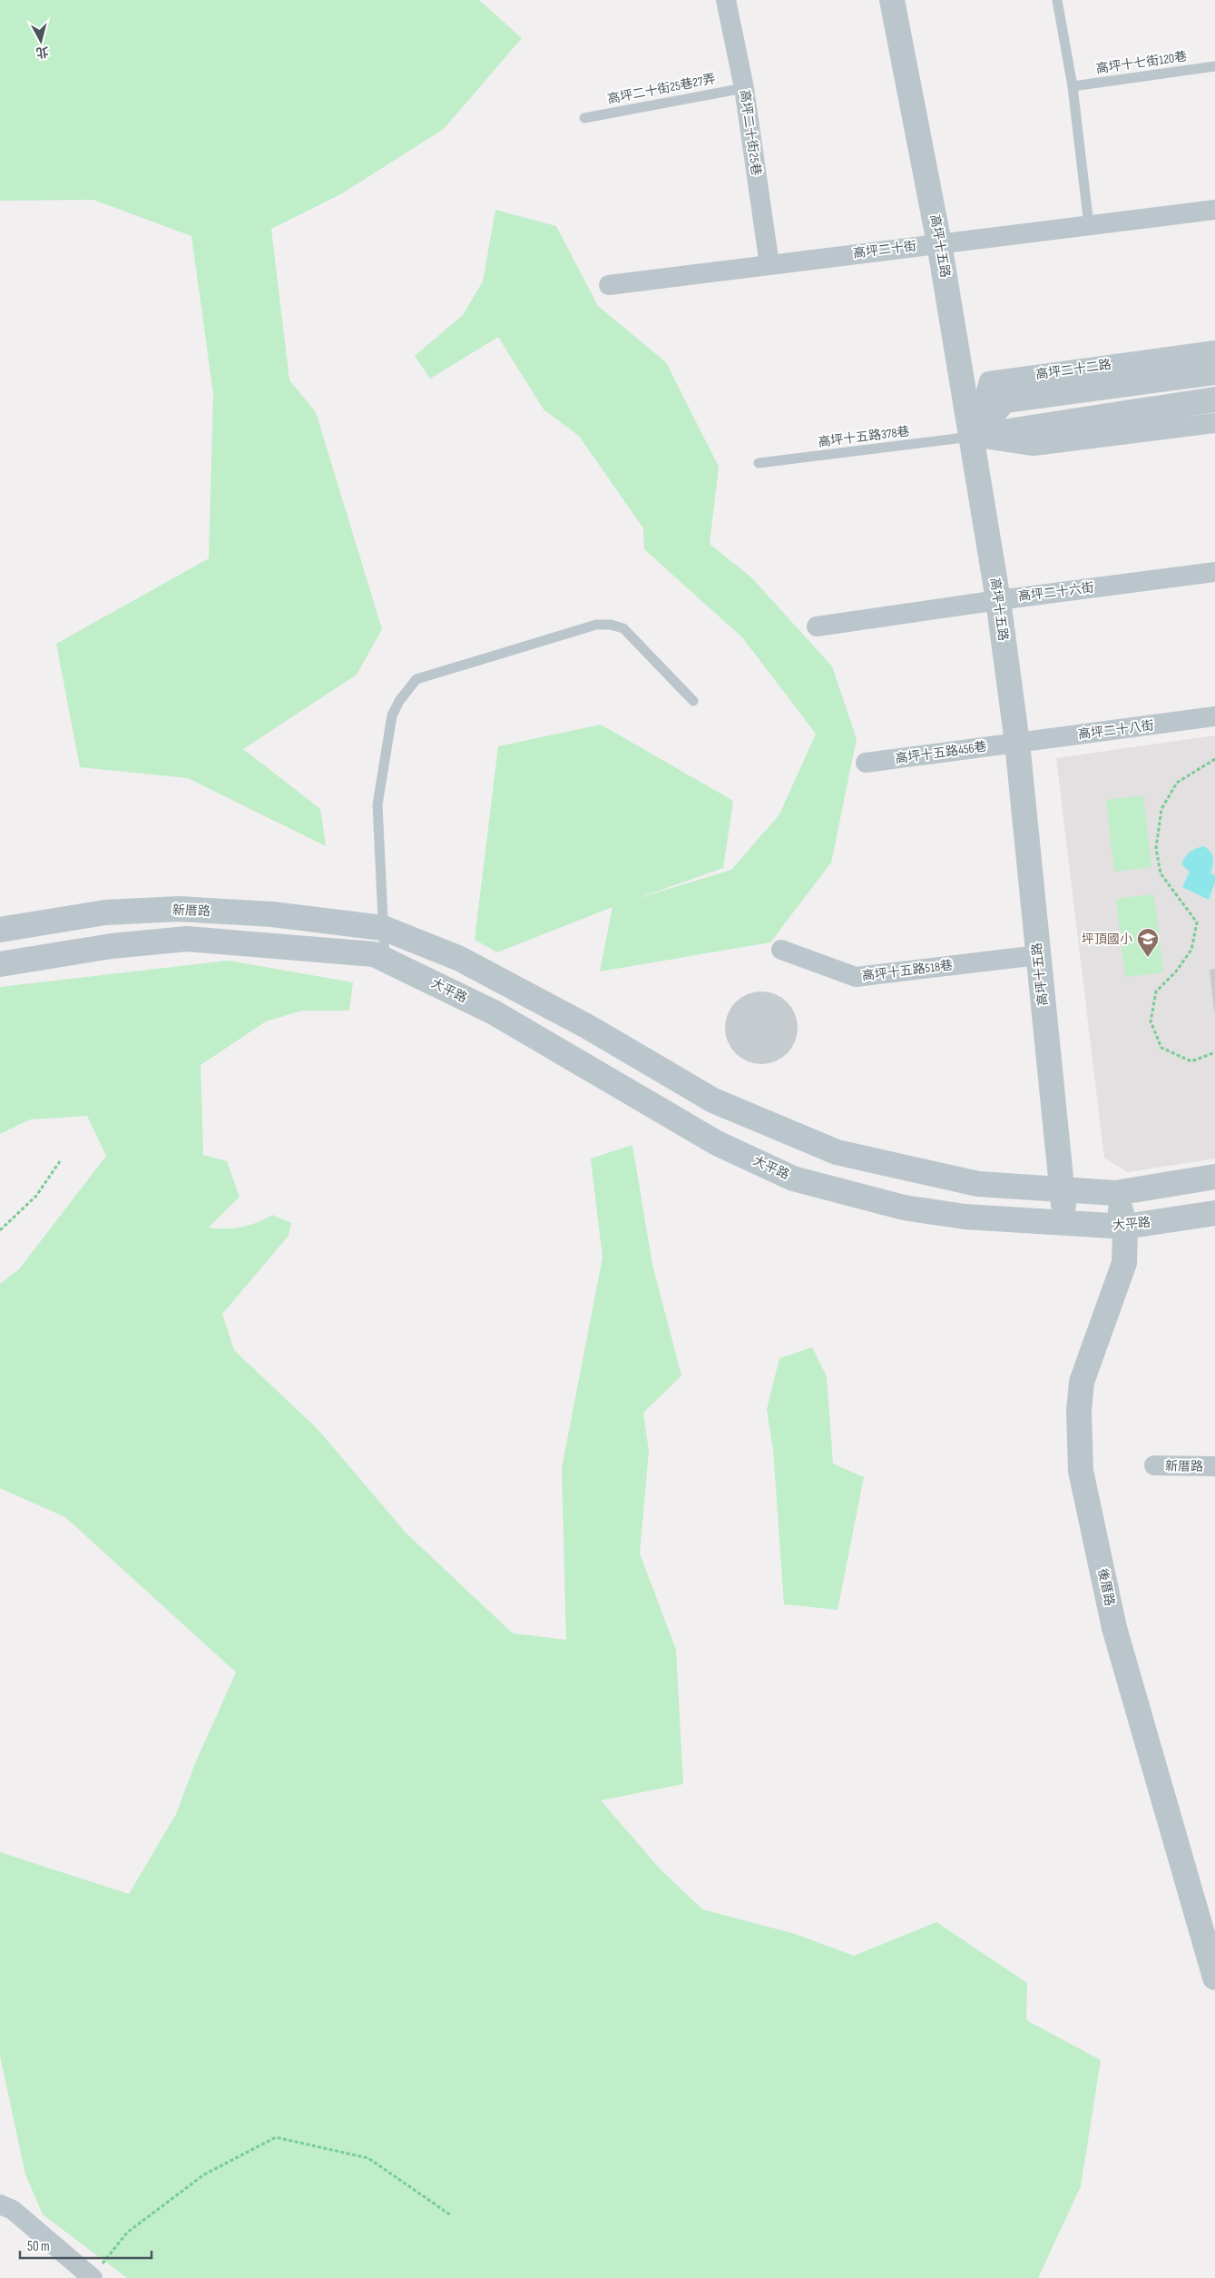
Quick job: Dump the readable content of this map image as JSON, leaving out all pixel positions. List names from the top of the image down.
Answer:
{
  "streets": {
    "street": [
      "高坪二十街25巷",
      "高坪十五路",
      "高坪二十街",
      "高坪二十二路",
      "高坪二十六街",
      "高坪二十八街",
      "高坪十五路456巷",
      "新厝路",
      "高坪十五路518巷",
      "大平路",
      "後厝路"
    ],
    "lane": ["高坪十七街120巷", "高坪二十街25巷27弄", "高坪十五路378巷"]
  },
  "crossings": [
    ["高坪二十街25巷27弄", "高坪二十街25巷"],
    ["高坪二十街25巷", "高坪二十街"],
    ["高坪十五路", "高坪二十街"],
    ["高坪十五路", "高坪二十二路"],
    ["高坪十五路", "高坪十五路378巷"],
    ["高坪十五路", "高坪二十六街"],
    ["高坪十五路", "高坪二十八街"],
    ["高坪十五路", "高坪十五路456巷"],
    ["高坪十五路", "高坪十五路518巷"],
    ["高坪十五路", "大平路"],
    ["高坪二十二路", "高坪十五路378巷"],
    ["高坪二十八街", "高坪十五路456巷"],
    ["大平路", "後厝路"]
  ],
  "places": {
    "school or university": ["坪頂國小"]
  },
  "scale_bar": "50 m",
  "north": "bottom"
}
